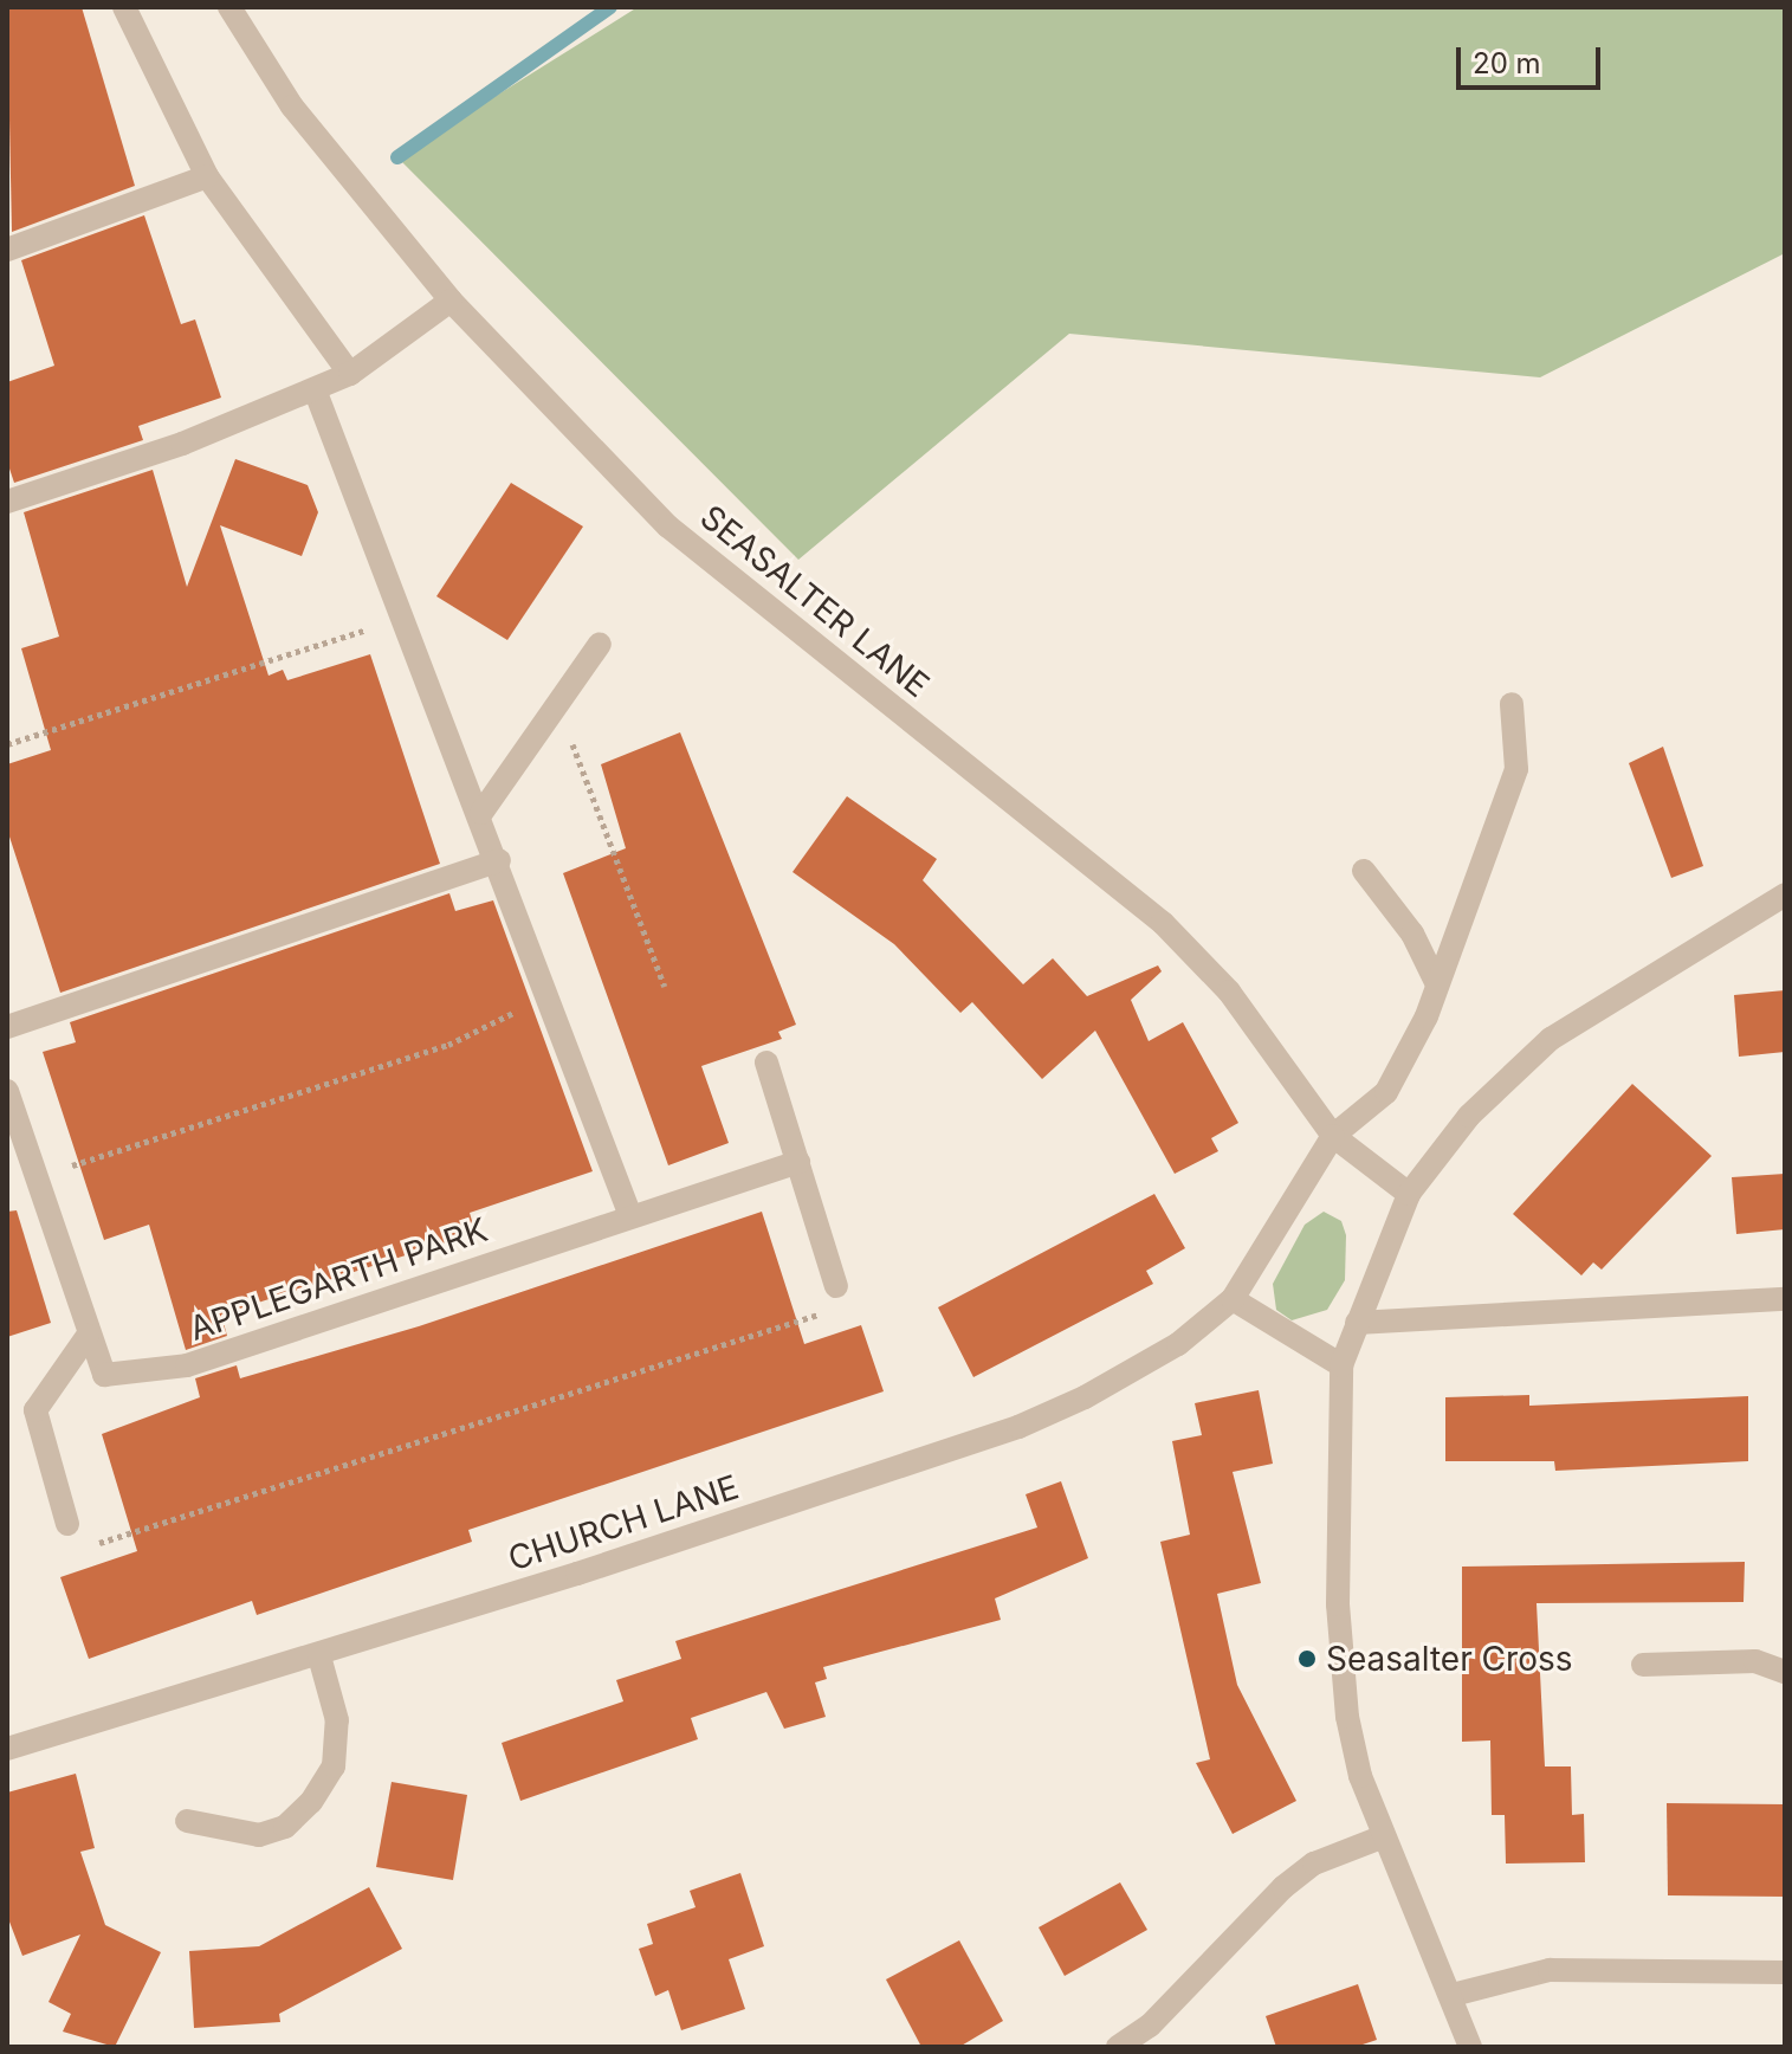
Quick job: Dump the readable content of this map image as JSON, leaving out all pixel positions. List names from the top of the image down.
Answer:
{
  "streets": {
    "street": ["SEASALTER LANE", "APPLEGARTH PARK", "CHURCH LANE"]
  },
  "crossings": [
    ["SEASALTER LANE", "CHURCH LANE"]
  ],
  "places": ["Seasalter Cross"],
  "scale_bar": "20 m"
}
